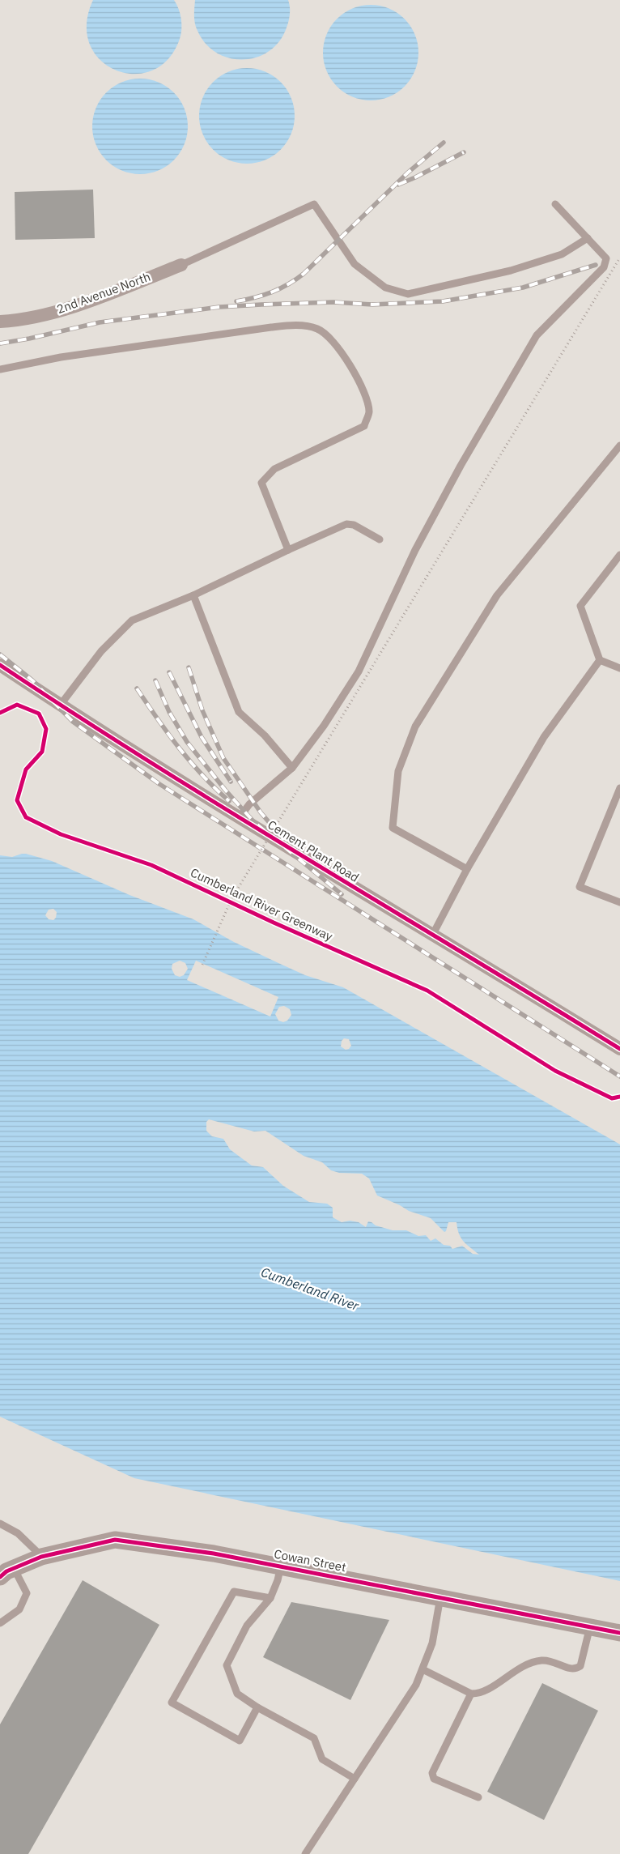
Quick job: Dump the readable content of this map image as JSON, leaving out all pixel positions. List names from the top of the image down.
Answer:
{
  "streets": {
    "street": ["2nd Avenue North", "Cement Plant Road", "Cowan Street"],
    "cycle path": ["Cumberland River Greenway"]
  },
  "water": ["Cumberland River"]
}
